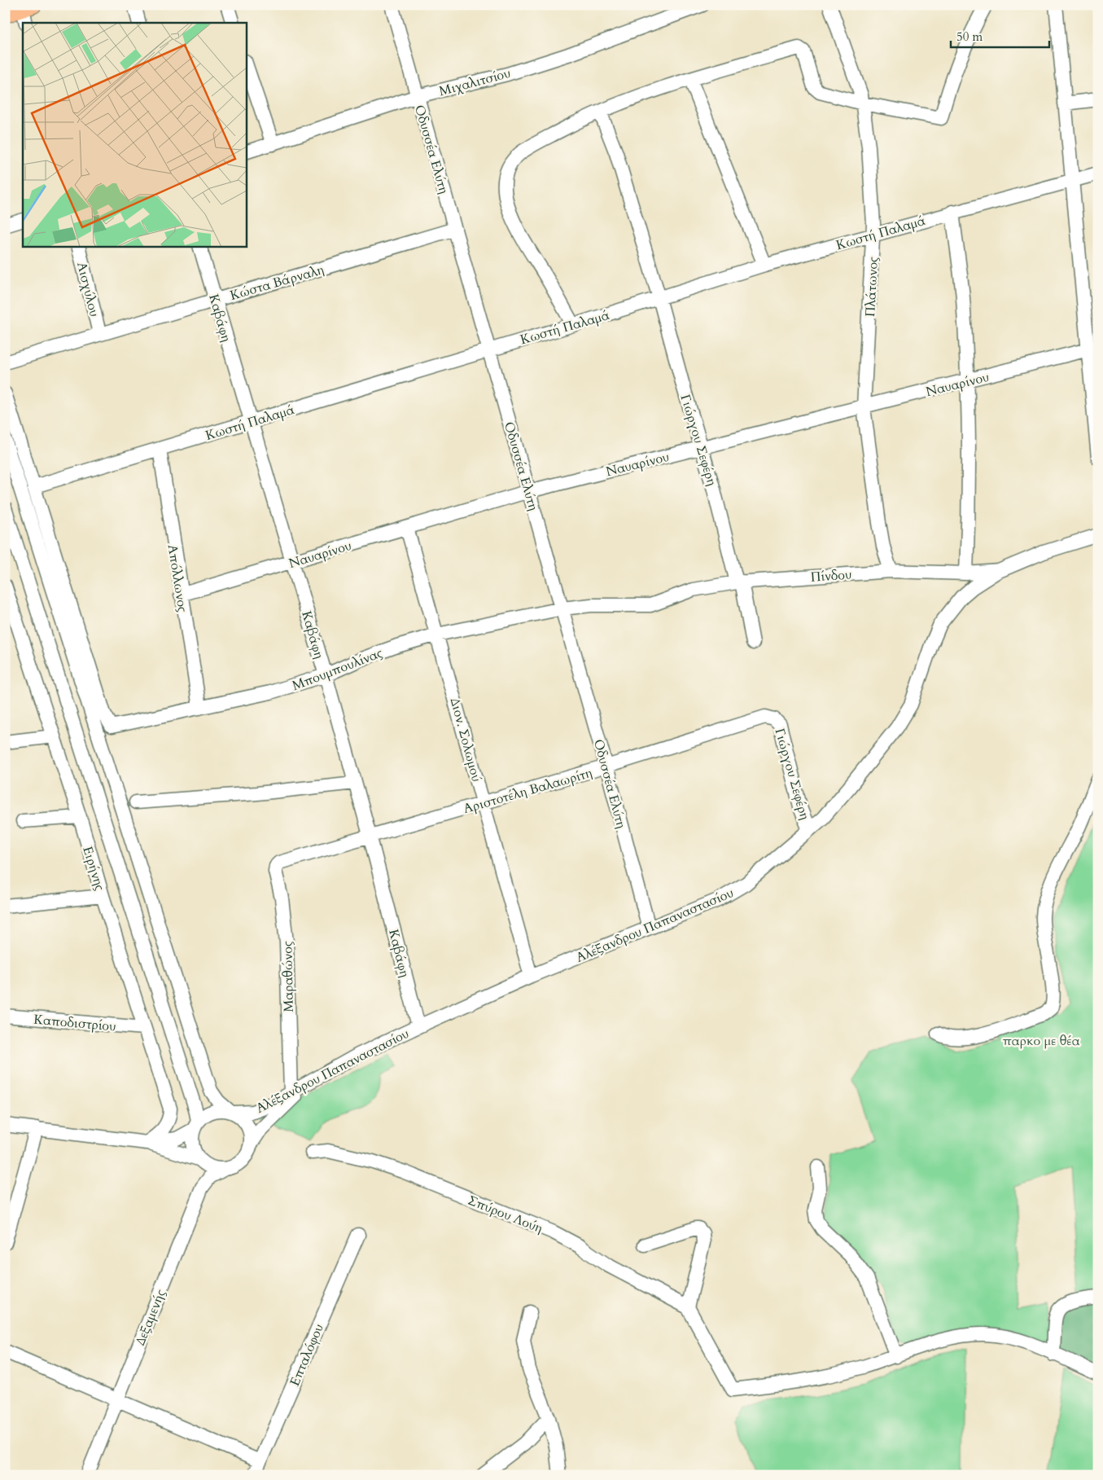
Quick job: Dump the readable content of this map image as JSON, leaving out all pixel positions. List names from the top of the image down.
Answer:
{
  "streets": {
    "street": [
      "Μιχαλιτσίου",
      "Οδυσσέα Ελύτη",
      "Κωστή Παλαμά",
      "Κώστα Βάρναλη",
      "Πλάτωνος",
      "Αισχύλου",
      "Καβάφη",
      "Ναυαρίνου",
      "Γιώργου Σεφέρη",
      "Πίνδου",
      "Απόλλωνος",
      "Μπουμπουλίνας",
      "Διον. Σολωμού",
      "Αριστοτέλη Βαλαωρίτη",
      "Ειρήνης",
      "Αλέξανδρου Παπαναστασίου",
      "Μαραθώνος",
      "Καποδιστρίου",
      "Σπύρου Λούη",
      "Δεξαμενής",
      "Επταλόφου"
    ]
  },
  "crossings": [
    ["Μιχαλιτσίου", "Οδυσσέα Ελύτη"],
    ["Οδυσσέα Ελύτη", "Κωστή Παλαμά"],
    ["Οδυσσέα Ελύτη", "Κώστα Βάρναλη"],
    ["Οδυσσέα Ελύτη", "Ναυαρίνου"],
    ["Οδυσσέα Ελύτη", "Πίνδου"],
    ["Οδυσσέα Ελύτη", "Μπουμπουλίνας"],
    ["Οδυσσέα Ελύτη", "Αριστοτέλη Βαλαωρίτη"],
    ["Οδυσσέα Ελύτη", "Αλέξανδρου Παπαναστασίου"],
    ["Κωστή Παλαμά", "Πλάτωνος"],
    ["Κωστή Παλαμά", "Καβάφη"],
    ["Κωστή Παλαμά", "Γιώργου Σεφέρη"],
    ["Κωστή Παλαμά", "Απόλλωνος"],
    ["Κωστή Παλαμά", "Μπουμπουλίνας"],
    ["Κώστα Βάρναλη", "Αισχύλου"],
    ["Κώστα Βάρναλη", "Καβάφη"],
    ["Πλάτωνος", "Ναυαρίνου"],
    ["Πλάτωνος", "Πίνδου"],
    ["Καβάφη", "Ναυαρίνου"],
    ["Καβάφη", "Μπουμπουλίνας"],
    ["Καβάφη", "Αριστοτέλη Βαλαωρίτη"],
    ["Καβάφη", "Αλέξανδρου Παπαναστασίου"],
    ["Ναυαρίνου", "Γιώργου Σεφέρη"],
    ["Ναυαρίνου", "Απόλλωνος"],
    ["Ναυαρίνου", "Διον. Σολωμού"],
    ["Γιώργου Σεφέρη", "Πίνδου"],
    ["Γιώργου Σεφέρη", "Αριστοτέλη Βαλαωρίτη"],
    ["Γιώργου Σεφέρη", "Αλέξανδρου Παπαναστασίου"],
    ["Πίνδου", "Μπουμπουλίνας"],
    ["Πίνδου", "Αλέξανδρου Παπαναστασίου"],
    ["Απόλλωνος", "Μπουμπουλίνας"],
    ["Μπουμπουλίνας", "Διον. Σολωμού"],
    ["Διον. Σολωμού", "Αριστοτέλη Βαλαωρίτη"],
    ["Διον. Σολωμού", "Αλέξανδρου Παπαναστασίου"],
    ["Αριστοτέλη Βαλαωρίτη", "Μαραθώνος"],
    ["Ειρήνης", "Καποδιστρίου"],
    ["Αλέξανδρου Παπαναστασίου", "Μαραθώνος"],
    ["Αλέξανδρου Παπαναστασίου", "Δεξαμενής"]
  ],
  "parks": ["παρκο με θέα"],
  "scale_bar": "50 m"
}
